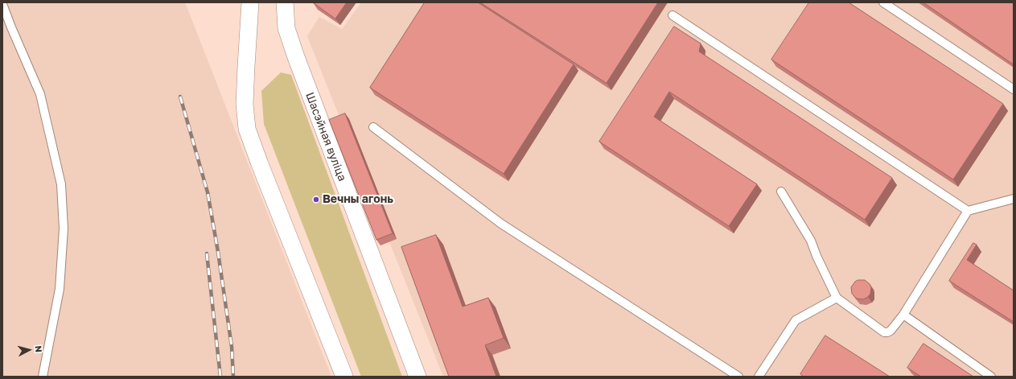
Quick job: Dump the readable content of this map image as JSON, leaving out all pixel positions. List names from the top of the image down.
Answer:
{
  "streets": {
    "street": ["Шасэйная вуліца"]
  },
  "places": ["Вечны агонь"],
  "north": "right"
}
